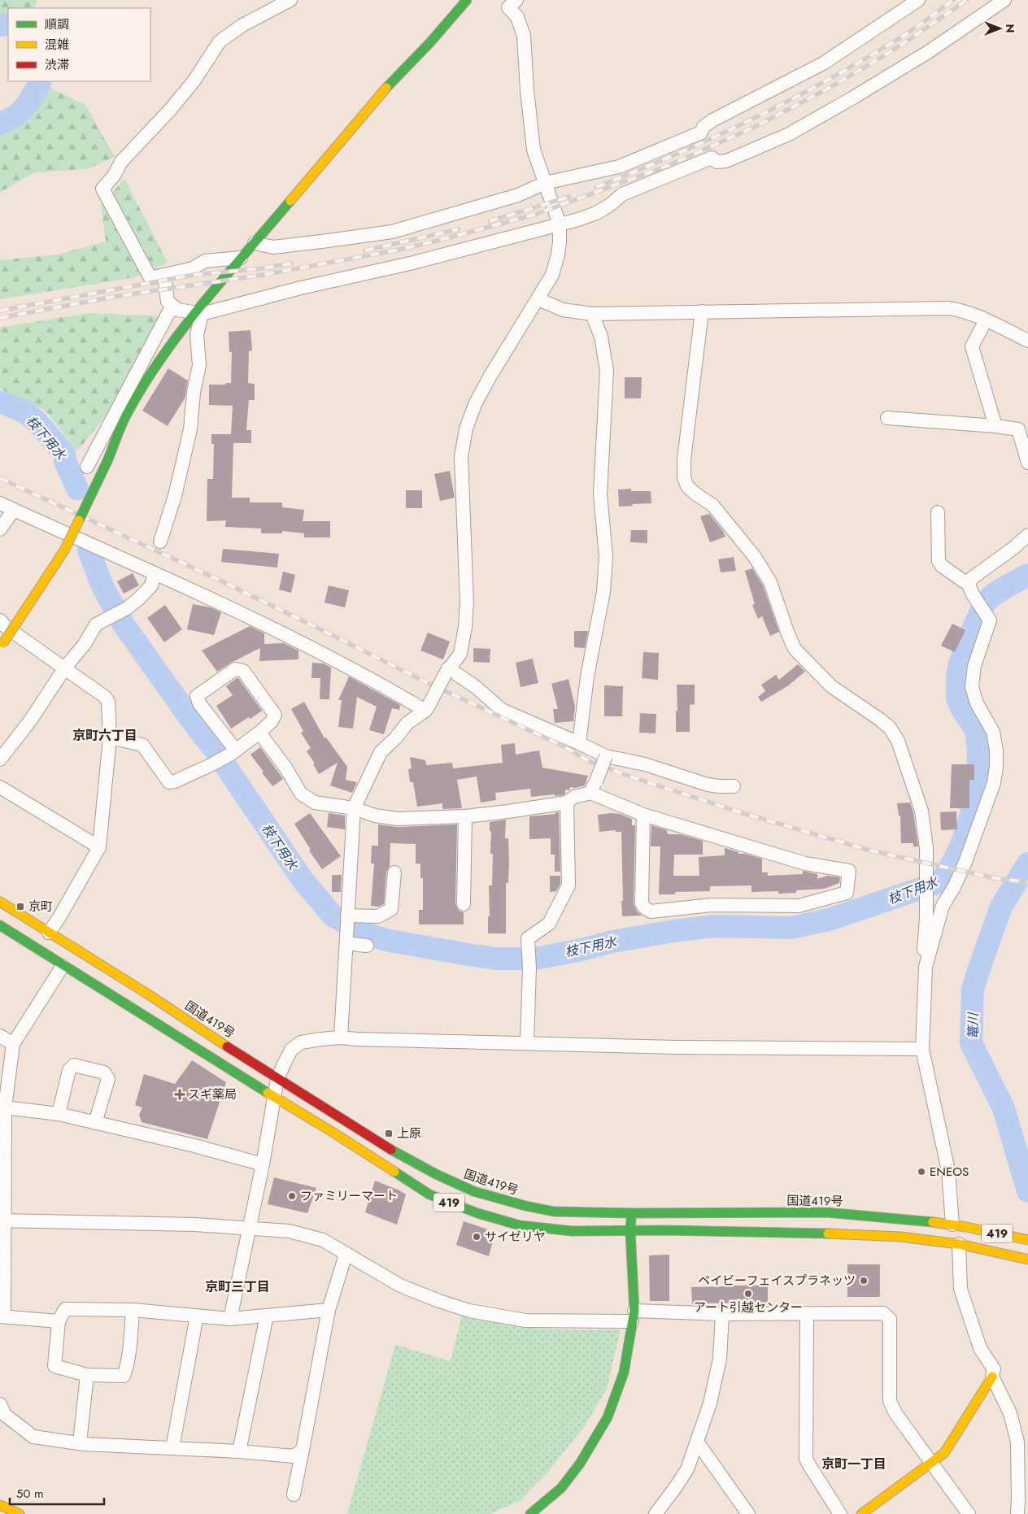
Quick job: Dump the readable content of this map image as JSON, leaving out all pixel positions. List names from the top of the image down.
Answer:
{
  "streets": {
    "main road": ["国道419号", "419"]
  },
  "districts": ["京町六丁目", "京町三丁目", "京町一丁目"],
  "water": ["枝下用水", "篭川"],
  "places": {
    "transit": ["京町", "上原"],
    "health": ["スギ薬局"],
    "other": [
      "ENEOS",
      "ファミリーマート",
      "サイゼリヤ",
      "ベイビーフェイスプラネッツ",
      "アート引越センター"
    ]
  },
  "legend": ["順調", "混雑", "渋滞"],
  "scale_bar": "50 m",
  "north": "right"
}
